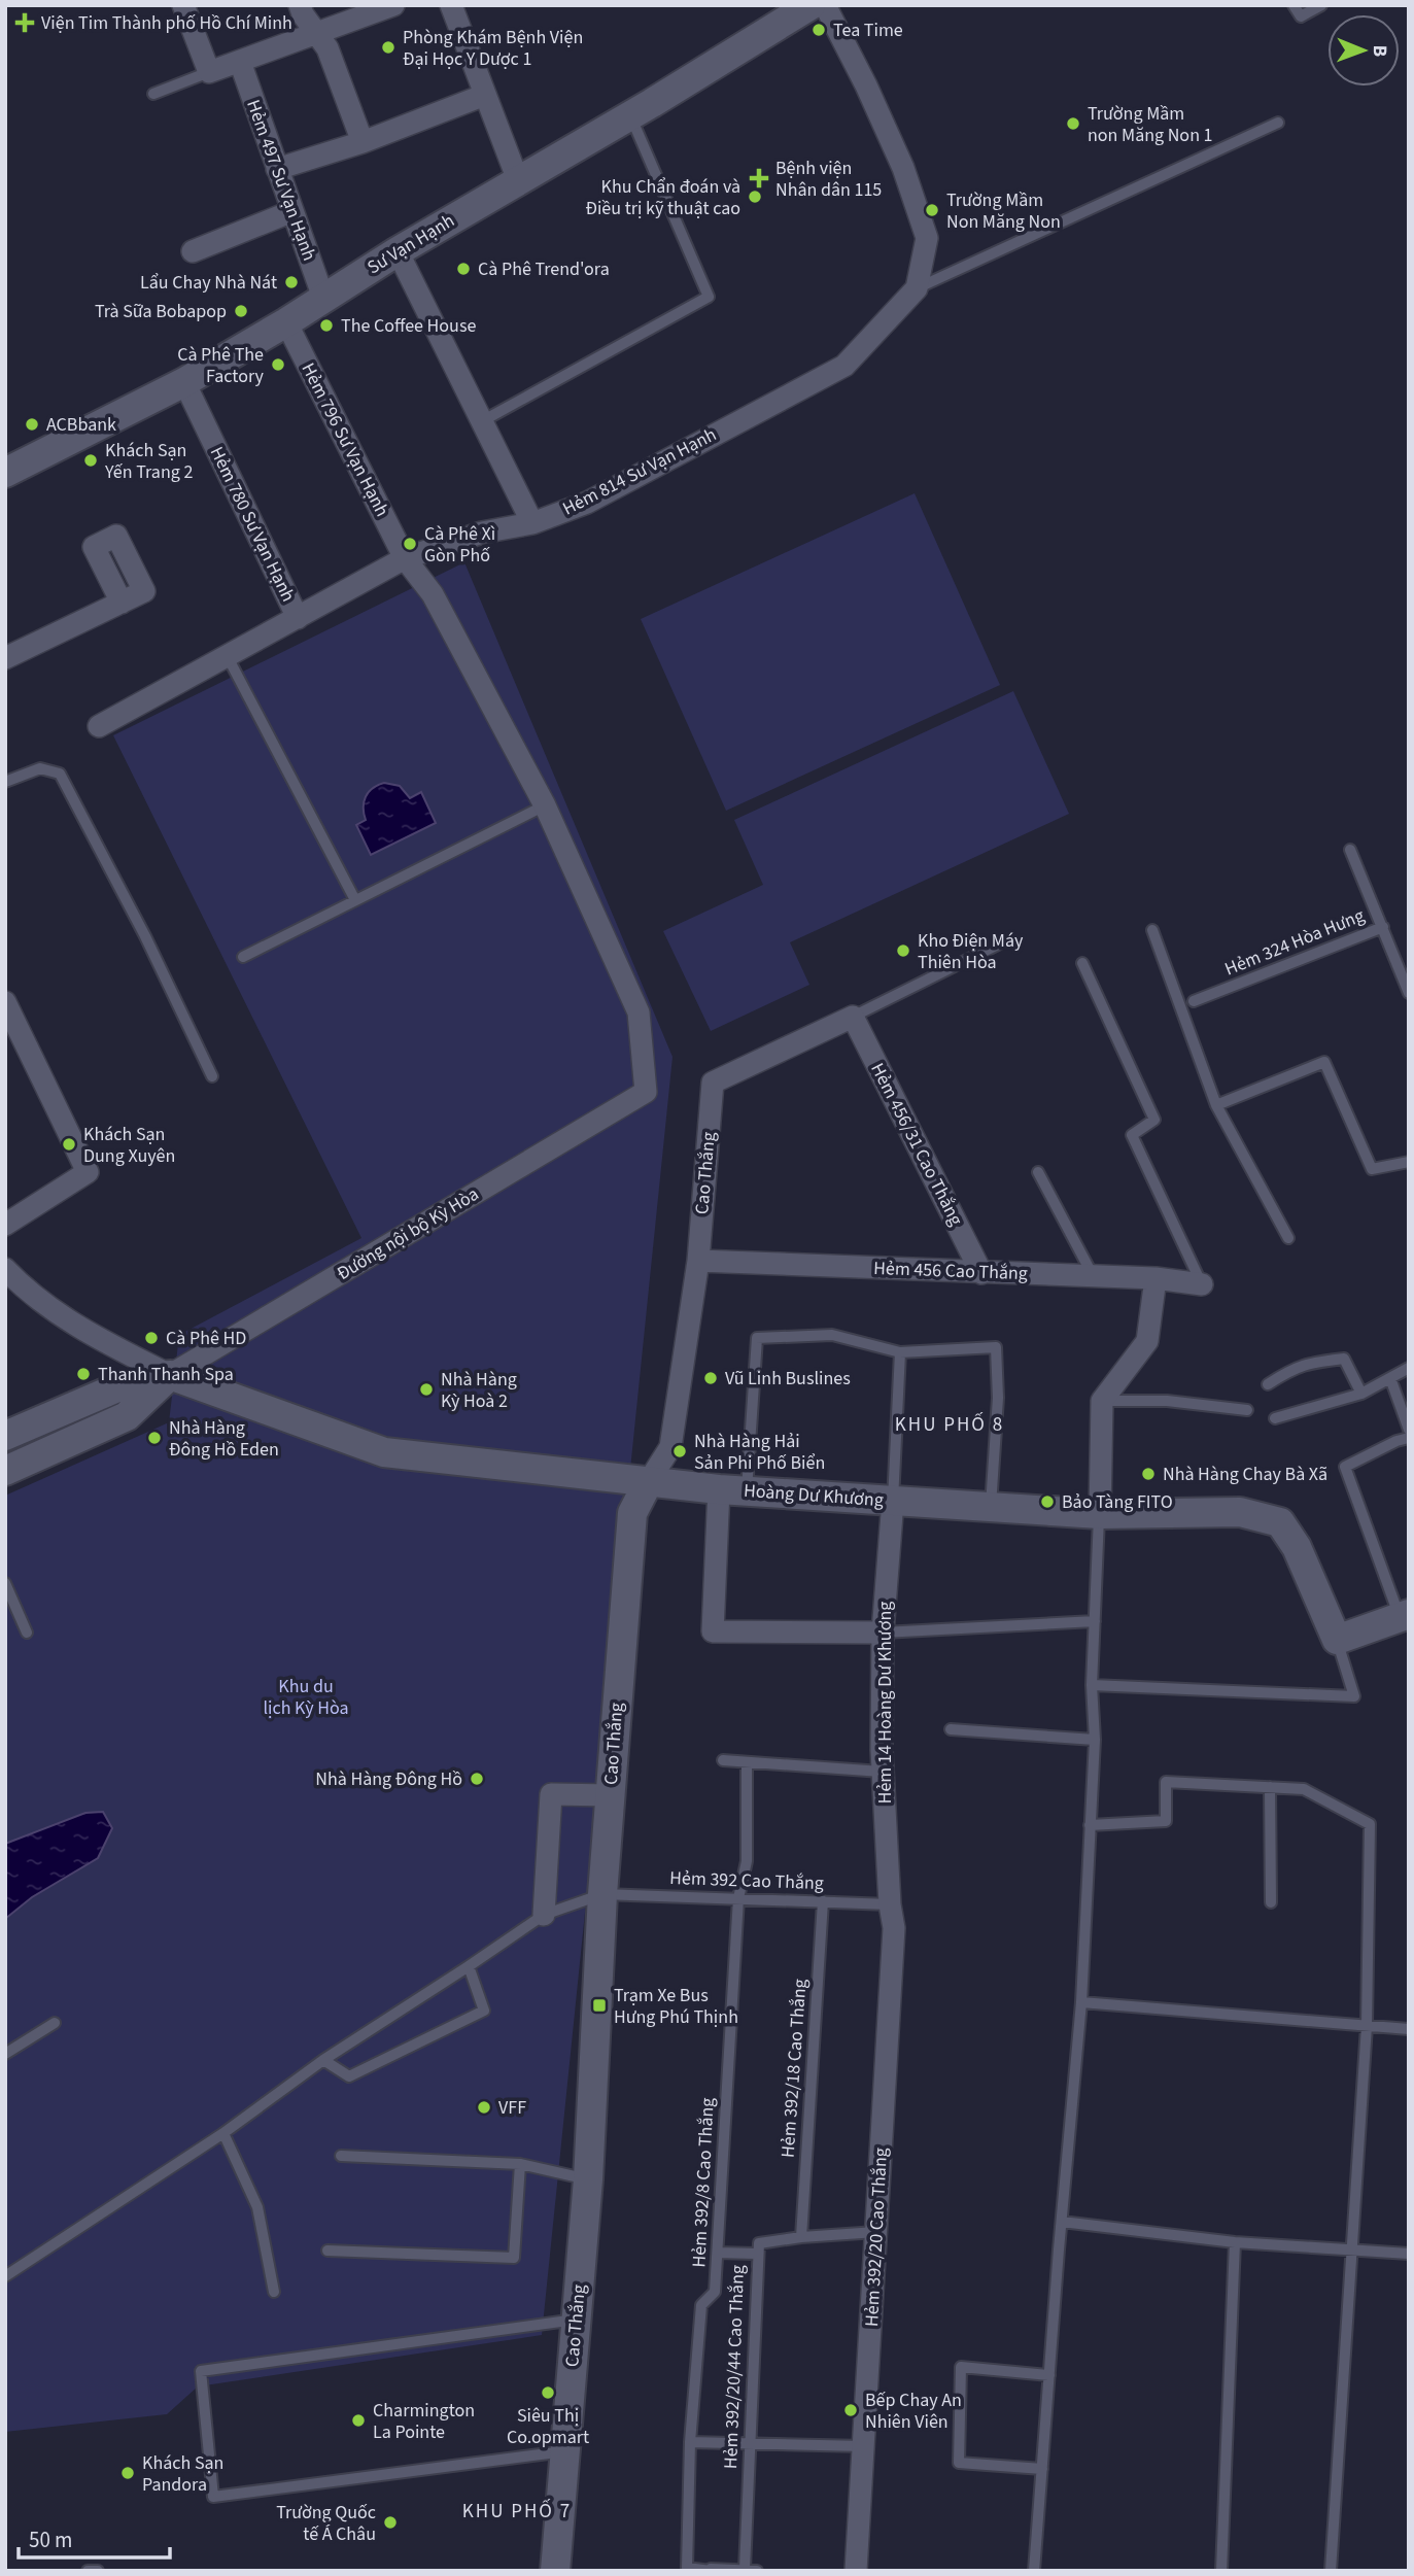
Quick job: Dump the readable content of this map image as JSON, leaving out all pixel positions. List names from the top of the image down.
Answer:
{
  "streets": {
    "street": [
      "Hẻm 497 Sư Vạn Hạnh",
      "Sư Vạn Hạnh",
      "Hẻm 796 Sư Vạn Hạnh",
      "Hẻm 814 Sư Vạn Hạnh",
      "Hẻm 780 Sư Vạn Hạnh",
      "Hẻm 456/31 Cao Thắng",
      "Cao Thắng",
      "Đường nội bộ Kỳ Hòa",
      "Hẻm 456 Cao Thắng",
      "Hoàng Dư Khương",
      "Hẻm 14 Hoàng Dư Khương",
      "Hẻm 392/20 Cao Thắng"
    ],
    "lane": [
      "Hẻm 324 Hòa Hưng",
      "Hẻm 392 Cao Thắng",
      "Hẻm 392/18 Cao Thắng",
      "Hẻm 392/8 Cao Thắng",
      "Hẻm 392/20/44 Cao Thắng"
    ]
  },
  "crossings": [
    ["Hẻm 497 Sư Vạn Hạnh", "Sư Vạn Hạnh"],
    ["Sư Vạn Hạnh", "Hẻm 796 Sư Vạn Hạnh"],
    ["Sư Vạn Hạnh", "Hẻm 780 Sư Vạn Hạnh"],
    ["Hẻm 796 Sư Vạn Hạnh", "Hẻm 814 Sư Vạn Hạnh"],
    ["Hẻm 796 Sư Vạn Hạnh", "Đường nội bộ Kỳ Hòa"],
    ["Hẻm 814 Sư Vạn Hạnh", "Hẻm 780 Sư Vạn Hạnh"],
    ["Hẻm 456/31 Cao Thắng", "Cao Thắng"],
    ["Hẻm 456/31 Cao Thắng", "Hẻm 456 Cao Thắng"],
    ["Cao Thắng", "Hẻm 456 Cao Thắng"],
    ["Cao Thắng", "Hoàng Dư Khương"],
    ["Cao Thắng", "Hẻm 392 Cao Thắng"],
    ["Đường nội bộ Kỳ Hòa", "Hoàng Dư Khương"],
    ["Hoàng Dư Khương", "Hẻm 14 Hoàng Dư Khương"],
    ["Hẻm 14 Hoàng Dư Khương", "Hẻm 392 Cao Thắng"],
    ["Hẻm 14 Hoàng Dư Khương", "Hẻm 392/20 Cao Thắng"],
    ["Hẻm 392 Cao Thắng", "Hẻm 392/18 Cao Thắng"],
    ["Hẻm 392 Cao Thắng", "Hẻm 392/8 Cao Thắng"],
    ["Hẻm 392 Cao Thắng", "Hẻm 392/20 Cao Thắng"],
    ["Hẻm 392/18 Cao Thắng", "Hẻm 392/20/44 Cao Thắng"],
    ["Hẻm 392/20 Cao Thắng", "Hẻm 392/20/44 Cao Thắng"]
  ],
  "districts": ["KHU PHỐ 8", "KHU PHỐ 7"],
  "parks": ["Khu du lịch Kỳ Hòa"],
  "places": {
    "health": ["Viện Tim Thành phố Hồ Chí Minh", "Bệnh viện Nhân dân 115"],
    "other": [
      "Tea Time",
      "Phòng Khám Bệnh Viện Đại Học Y Dược 1",
      "Trường Mầm non Măng Non 1",
      "Khu Chẩn đoán và Điều trị kỹ thuật cao",
      "Trường Mầm Non Măng Non",
      "Cà Phê Trend'ora",
      "Lẩu Chay Nhà Nát",
      "Trà Sữa Bobapop",
      "The Coffee House",
      "Cà Phê The Factory",
      "ACBbank",
      "Khách Sạn Yến Trang 2",
      "Cà Phê Xì Gòn Phố",
      "Kho Điện Máy Thiên Hòa",
      "Khách Sạn Dung Xuyên",
      "Cà Phê HD",
      "Thanh Thanh Spa",
      "Vũ Linh Buslines",
      "Nhà Hàng Kỳ Hoà 2",
      "Nhà Hàng Đông Hồ Eden",
      "Nhà Hàng Hải Sản Phi Phố Biển",
      "Nhà Hàng Chay Bà Xã",
      "Bảo Tàng FITO",
      "Nhà Hàng Đông Hồ",
      "VFF",
      "Siêu Thị Co.opmart",
      "Bếp Chay An Nhiên Viên",
      "Charmington La Pointe",
      "Khách Sạn Pandora",
      "Trường Quốc tế Á Châu"
    ],
    "transit": ["Trạm Xe Bus Hưng Phú Thịnh"]
  },
  "scale_bar": "50 m",
  "north": "right"
}
